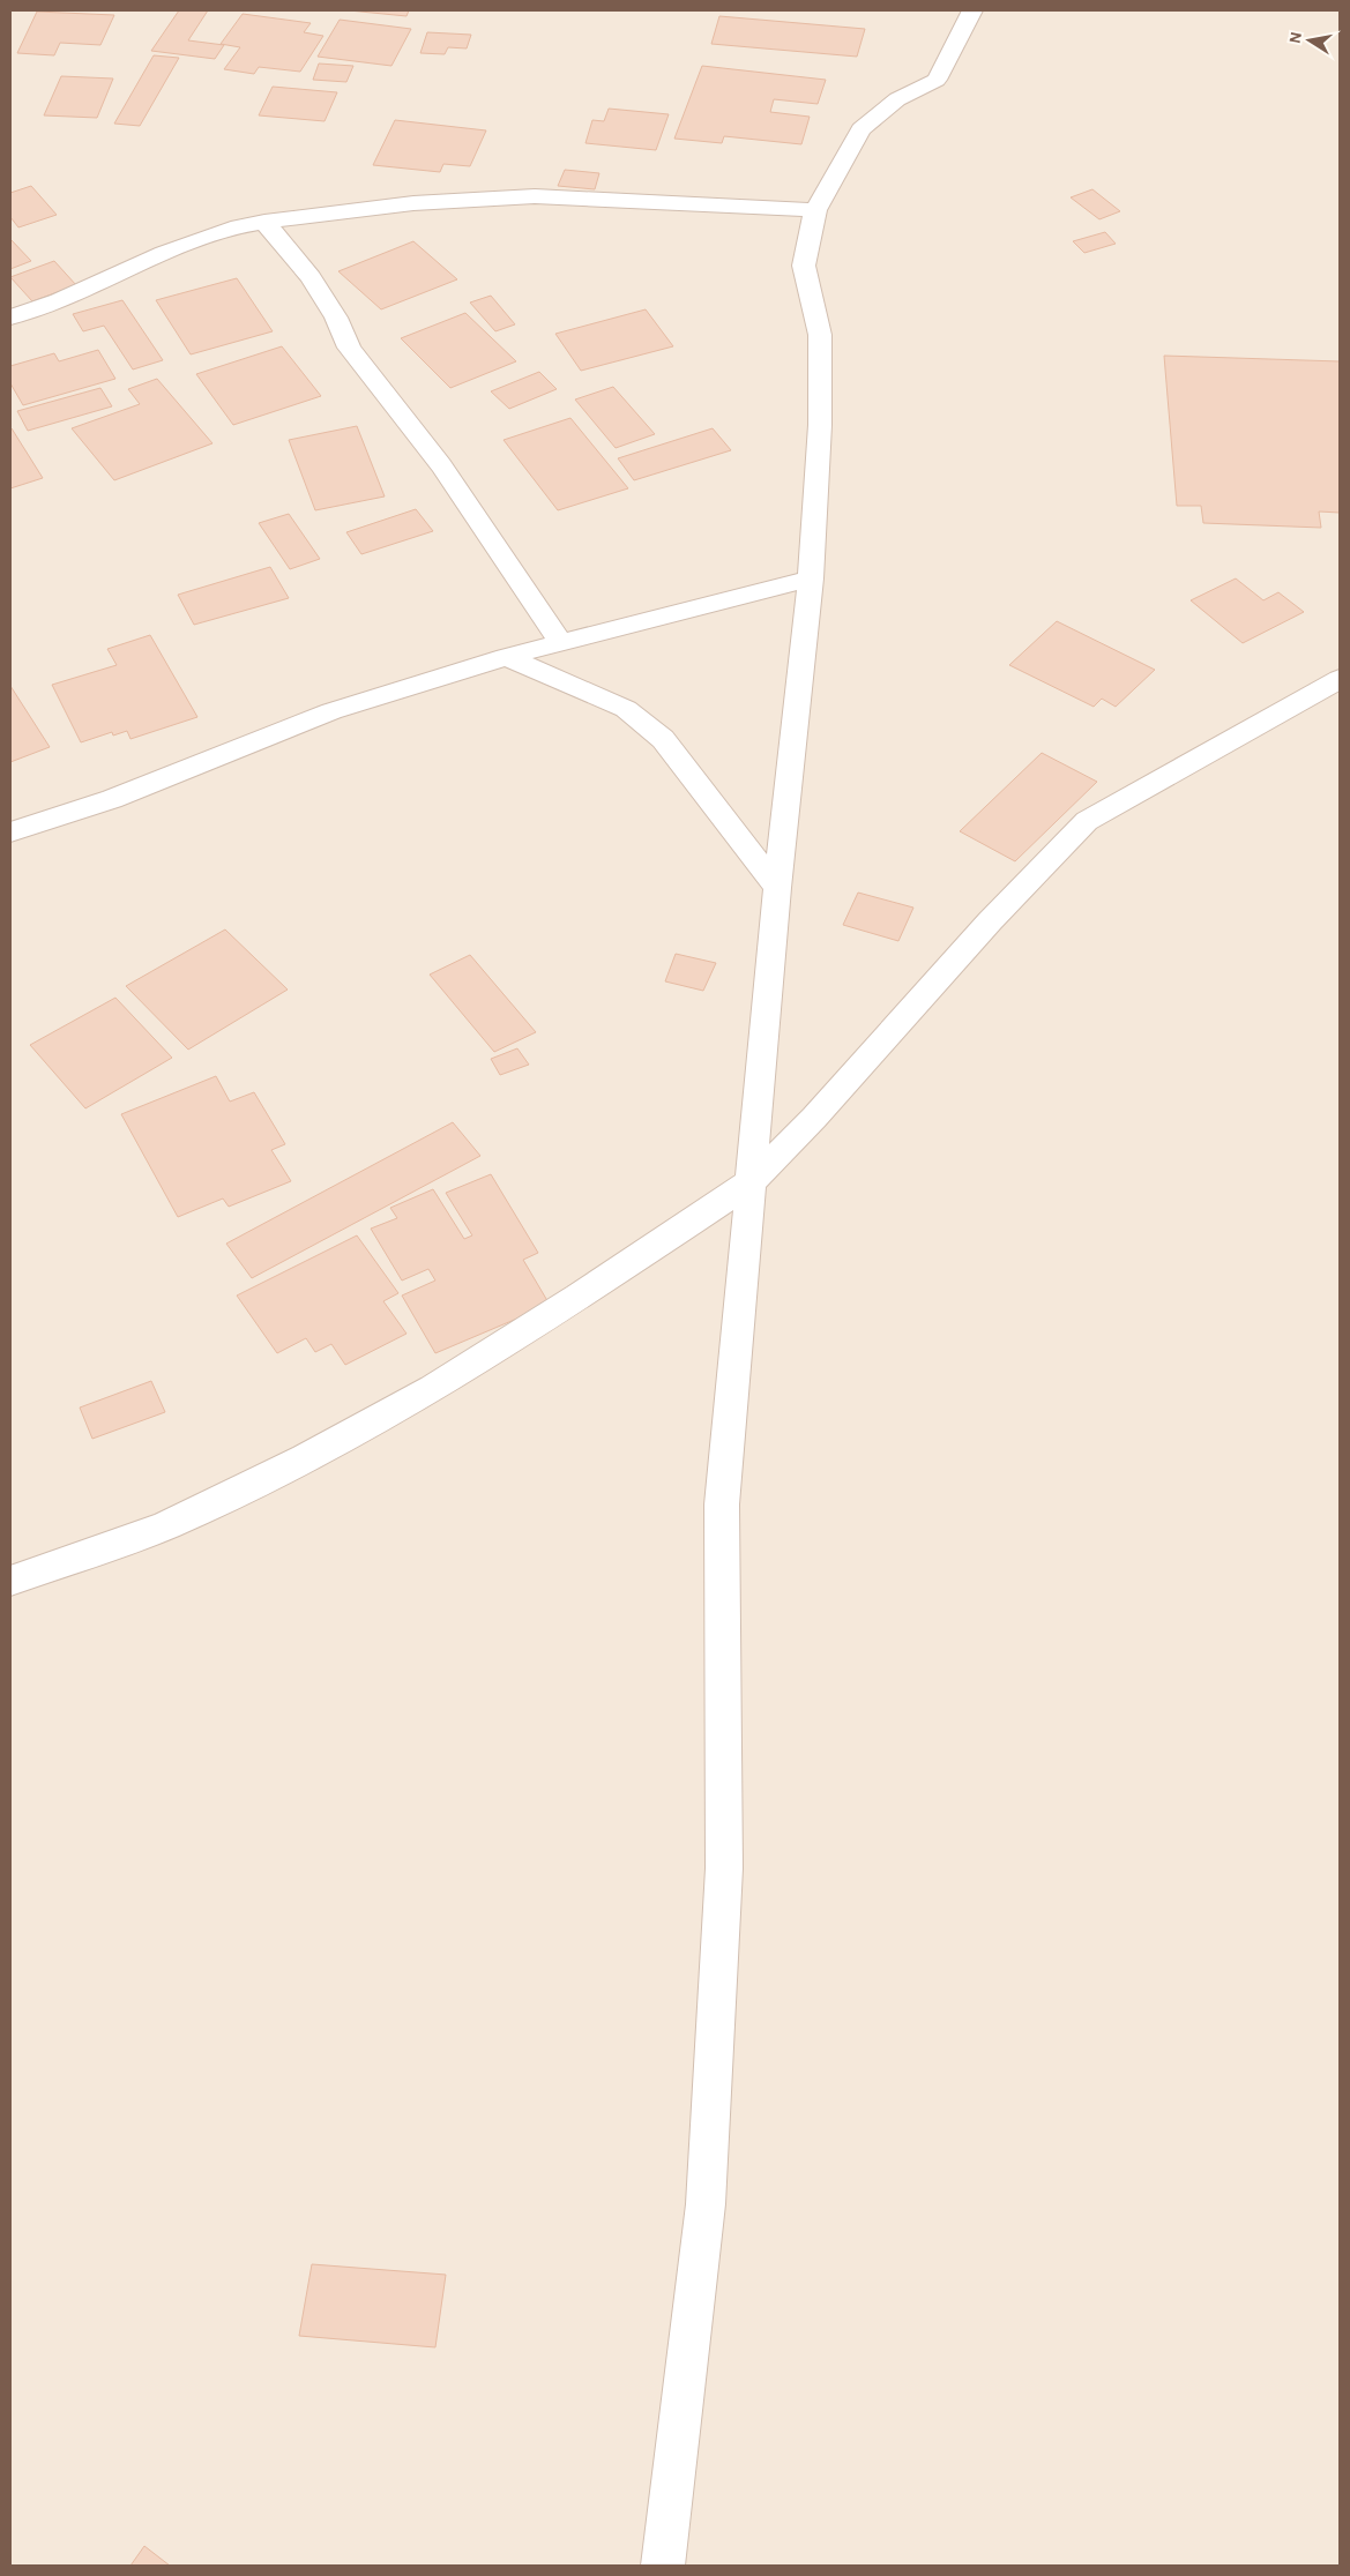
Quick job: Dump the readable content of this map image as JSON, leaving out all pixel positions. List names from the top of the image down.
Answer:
{
  "north": "left"
}
